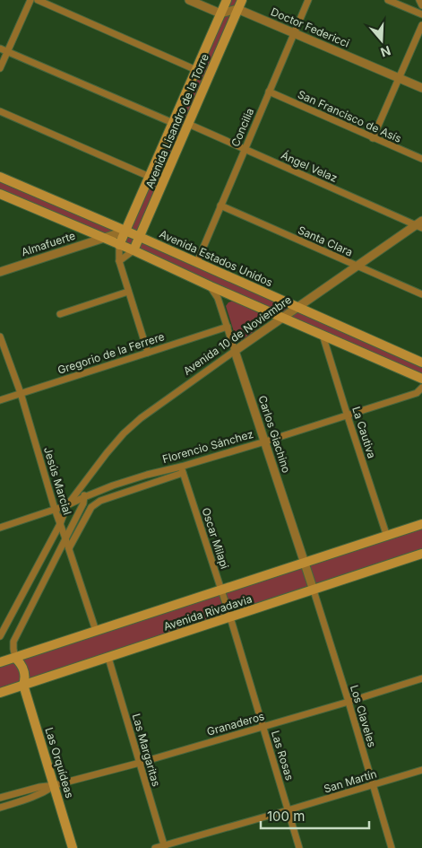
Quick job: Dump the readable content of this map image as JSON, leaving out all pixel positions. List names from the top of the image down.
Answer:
{
  "streets": {
    "main road": [
      "Avenida Lisandro de la Torre",
      "Avenida Estados Unidos",
      "Avenida Rivadavia",
      "Las Orquídeas"
    ],
    "street": [
      "Doctor Federicci",
      "San Francisco de Asís",
      "Concilia",
      "Ángel Velaz",
      "Santa Clara",
      "Almafuerte",
      "Avenida 10 de Noviembre",
      "Gregorio de la Ferrere",
      "La Cautiva",
      "Carlos Giachino",
      "Florencio Sánchez",
      "Jesús Marcial",
      "Oscar Milapi",
      "Los Claveles",
      "Granaderos",
      "Las Margaritas",
      "Las Rosas",
      "San Martín"
    ]
  },
  "crossings": [
    ["Doctor Federicci", "Avenida Lisandro de la Torre"],
    ["Doctor Federicci", "Concilia"],
    ["San Francisco de Asís", "Concilia"],
    ["Avenida Lisandro de la Torre", "Ángel Velaz"],
    ["Avenida Lisandro de la Torre", "Almafuerte"],
    ["Avenida Lisandro de la Torre", "Avenida Estados Unidos"],
    ["Concilia", "Ángel Velaz"],
    ["Concilia", "Santa Clara"],
    ["Concilia", "Avenida Estados Unidos"],
    ["Ángel Velaz", "Avenida 10 de Noviembre"],
    ["Santa Clara", "Avenida 10 de Noviembre"],
    ["Almafuerte", "Avenida Estados Unidos"],
    ["Avenida Estados Unidos", "Avenida 10 de Noviembre"],
    ["Avenida 10 de Noviembre", "Carlos Giachino"],
    ["Avenida 10 de Noviembre", "Florencio Sánchez"],
    ["Avenida 10 de Noviembre", "Jesús Marcial"],
    ["Gregorio de la Ferrere", "Carlos Giachino"],
    ["Gregorio de la Ferrere", "Jesús Marcial"],
    ["La Cautiva", "Florencio Sánchez"],
    ["La Cautiva", "Avenida Rivadavia"],
    ["Carlos Giachino", "Florencio Sánchez"],
    ["Carlos Giachino", "Avenida Rivadavia"],
    ["Carlos Giachino", "Los Claveles"],
    ["Florencio Sánchez", "Jesús Marcial"],
    ["Florencio Sánchez", "Oscar Milapi"],
    ["Jesús Marcial", "Avenida Rivadavia"],
    ["Oscar Milapi", "Avenida Rivadavia"],
    ["Oscar Milapi", "Las Rosas"],
    ["Avenida Rivadavia", "Los Claveles"],
    ["Avenida Rivadavia", "Las Margaritas"],
    ["Avenida Rivadavia", "Las Rosas"],
    ["Avenida Rivadavia", "Las Orquídeas"],
    ["Los Claveles", "Granaderos"],
    ["Los Claveles", "San Martín"],
    ["Granaderos", "Las Margaritas"],
    ["Granaderos", "Las Rosas"],
    ["Granaderos", "Las Orquídeas"],
    ["Las Margaritas", "San Martín"],
    ["Las Rosas", "San Martín"]
  ],
  "scale_bar": "100 m",
  "north": "bottom"
}
